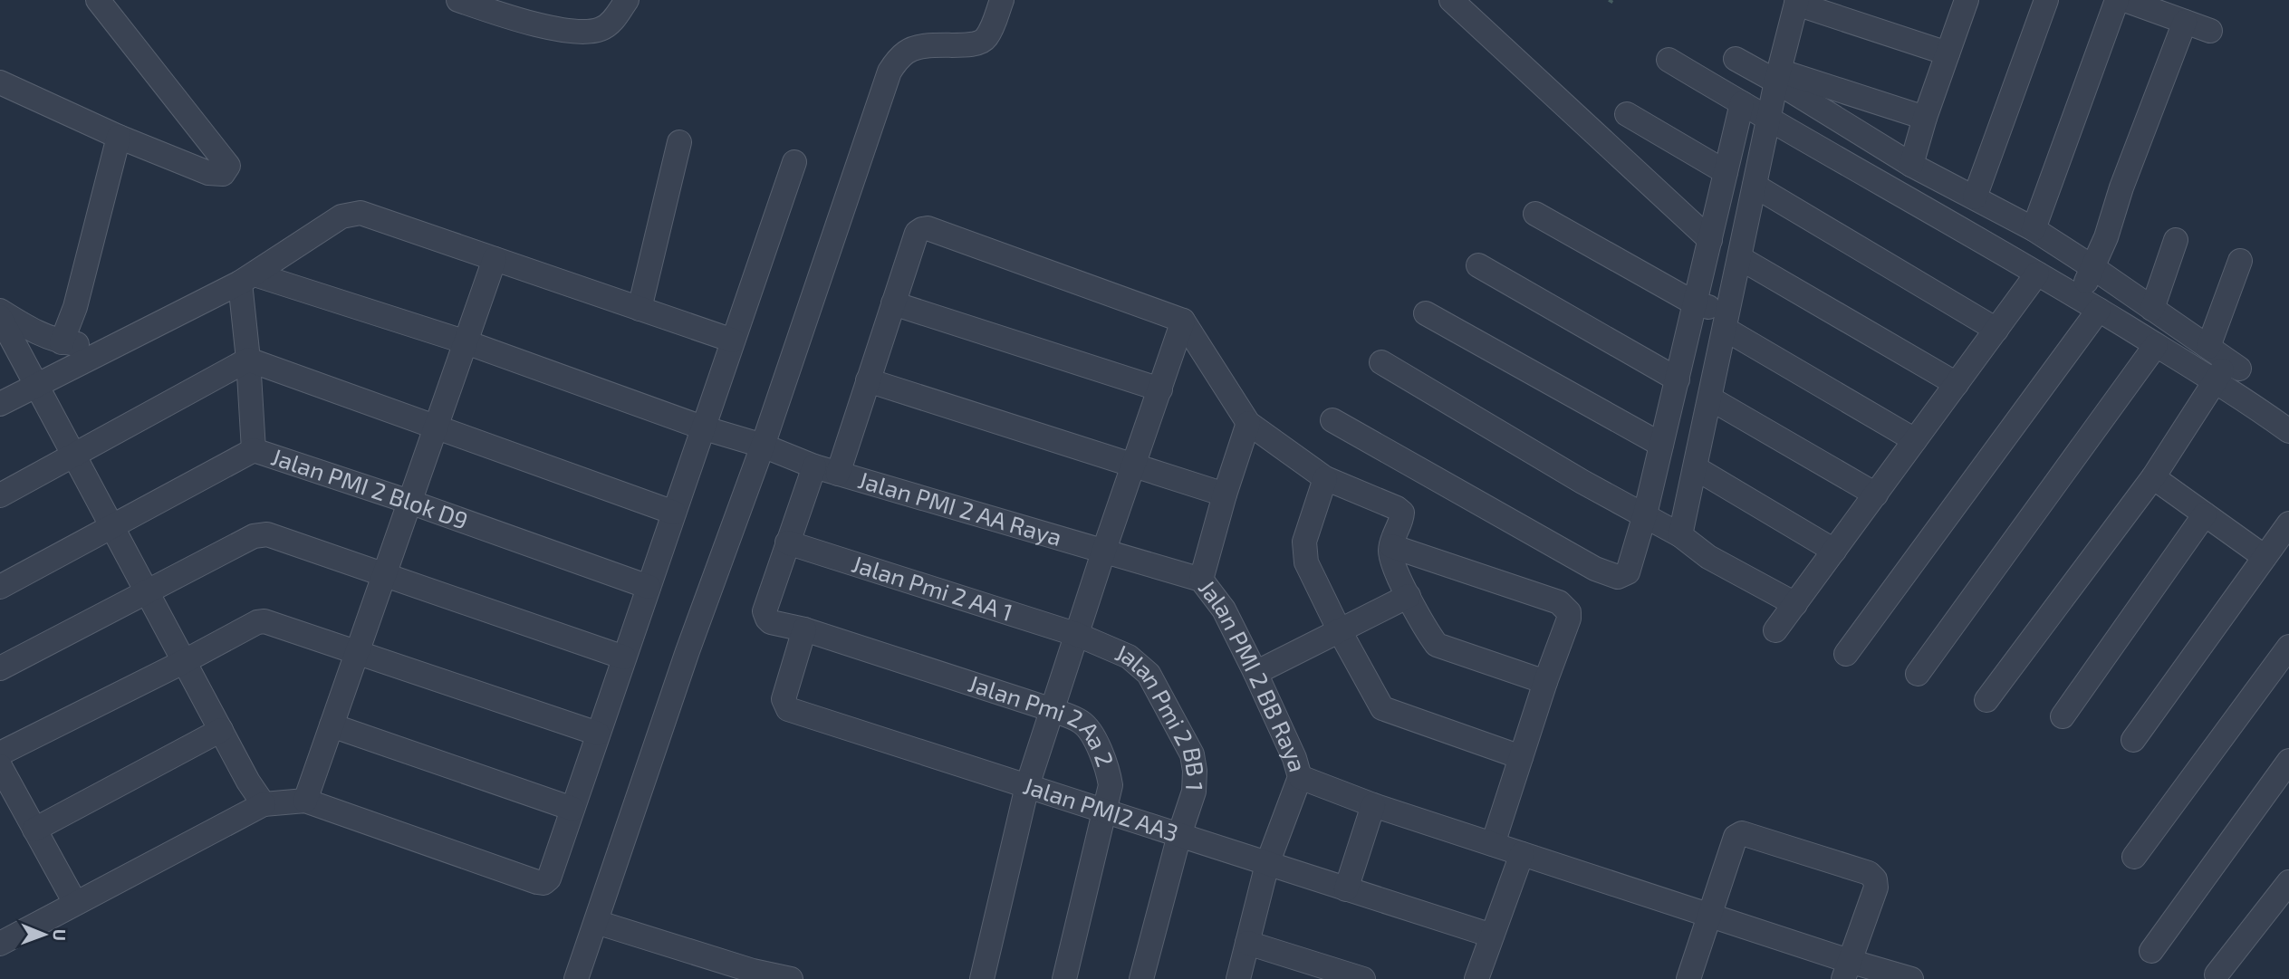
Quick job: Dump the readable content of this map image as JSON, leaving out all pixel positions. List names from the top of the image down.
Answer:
{
  "streets": {
    "street": [
      "Jalan PMI 2 Blok D9",
      "Jalan PMI 2 AA Raya",
      "Jalan Pmi 2 AA 1",
      "Jalan PMI 2 BB Raya",
      "Jalan Pmi 2 BB 1",
      "Jalan Pmi 2 Aa 2",
      "Jalan PMI2 AA3"
    ]
  },
  "crossings": [
    ["Jalan PMI 2 AA Raya", "Jalan PMI 2 BB Raya"],
    ["Jalan Pmi 2 AA 1", "Jalan Pmi 2 BB 1"],
    ["Jalan Pmi 2 AA 1", "Jalan Pmi 2 Aa 2"],
    ["Jalan PMI 2 BB Raya", "Jalan PMI2 AA3"],
    ["Jalan Pmi 2 BB 1", "Jalan PMI2 AA3"],
    ["Jalan Pmi 2 Aa 2", "Jalan PMI2 AA3"]
  ],
  "north": "right"
}
